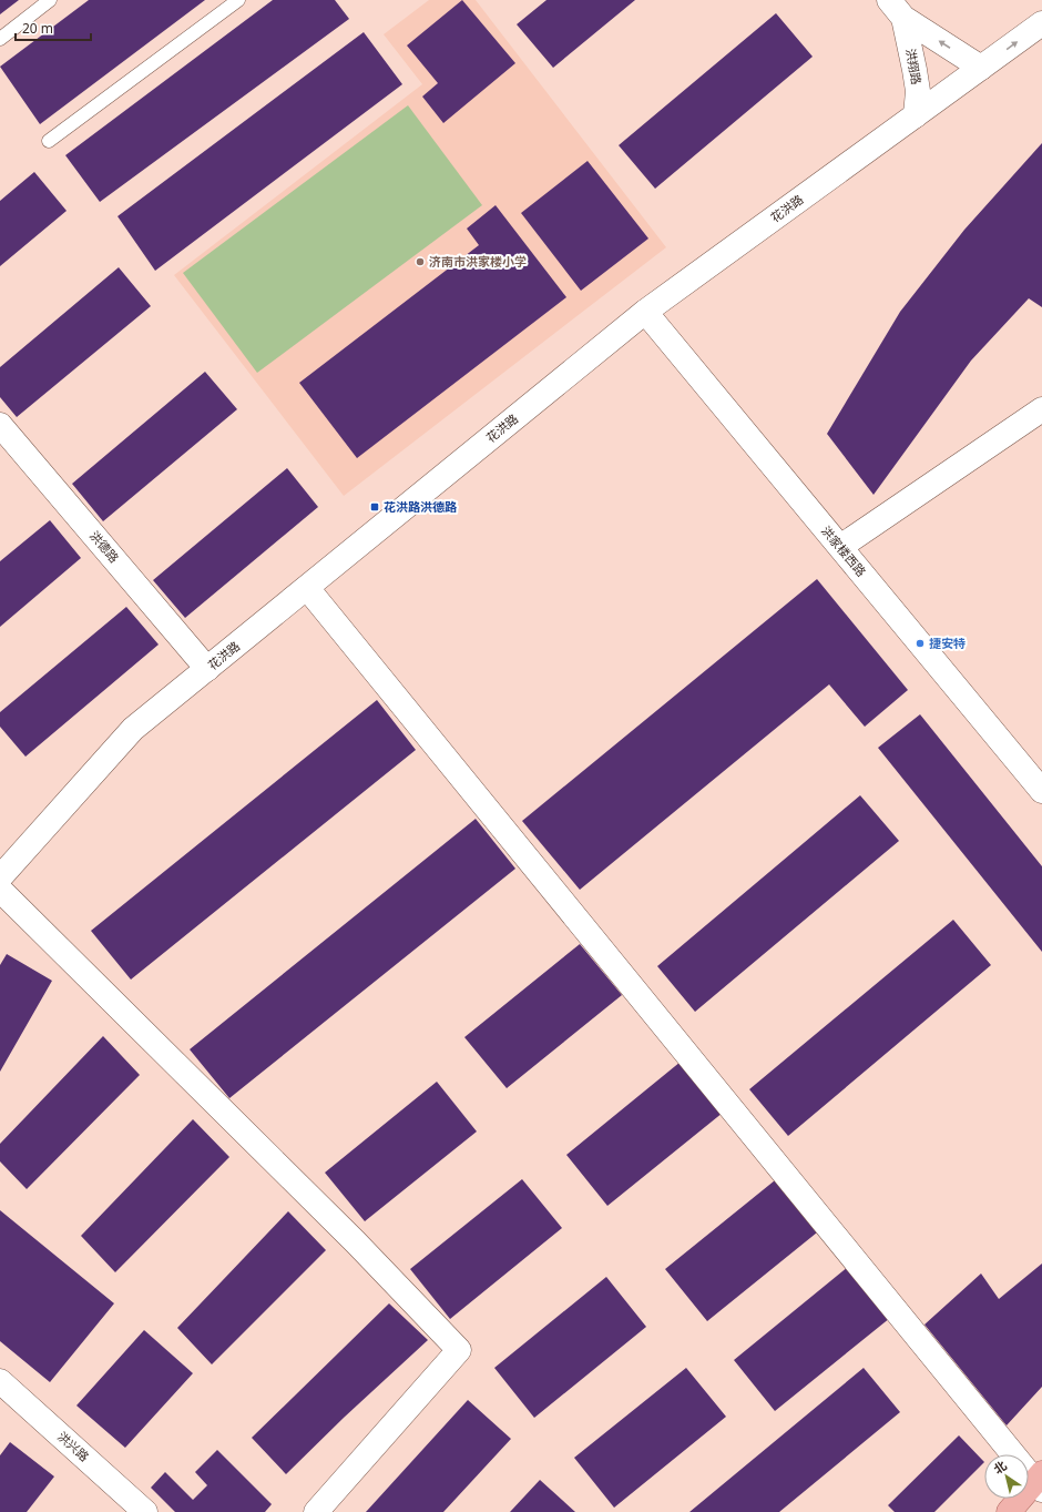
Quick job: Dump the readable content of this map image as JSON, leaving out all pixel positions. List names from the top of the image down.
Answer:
{
  "streets": {
    "street": [
      "洪翔路",
      "花洪路",
      "洪德路",
      "洪家楼西路",
      "洪兴路"
    ]
  },
  "crossings": [
    ["洪翔路", "花洪路"],
    ["花洪路", "洪德路"],
    ["花洪路", "洪家楼西路"]
  ],
  "one_way": ["洪翔路"],
  "places": {
    "other": ["济南市洪家楼小学", "捷安特"],
    "transit": ["花洪路洪德路"]
  },
  "scale_bar": "20 m",
  "north": "top left"
}
